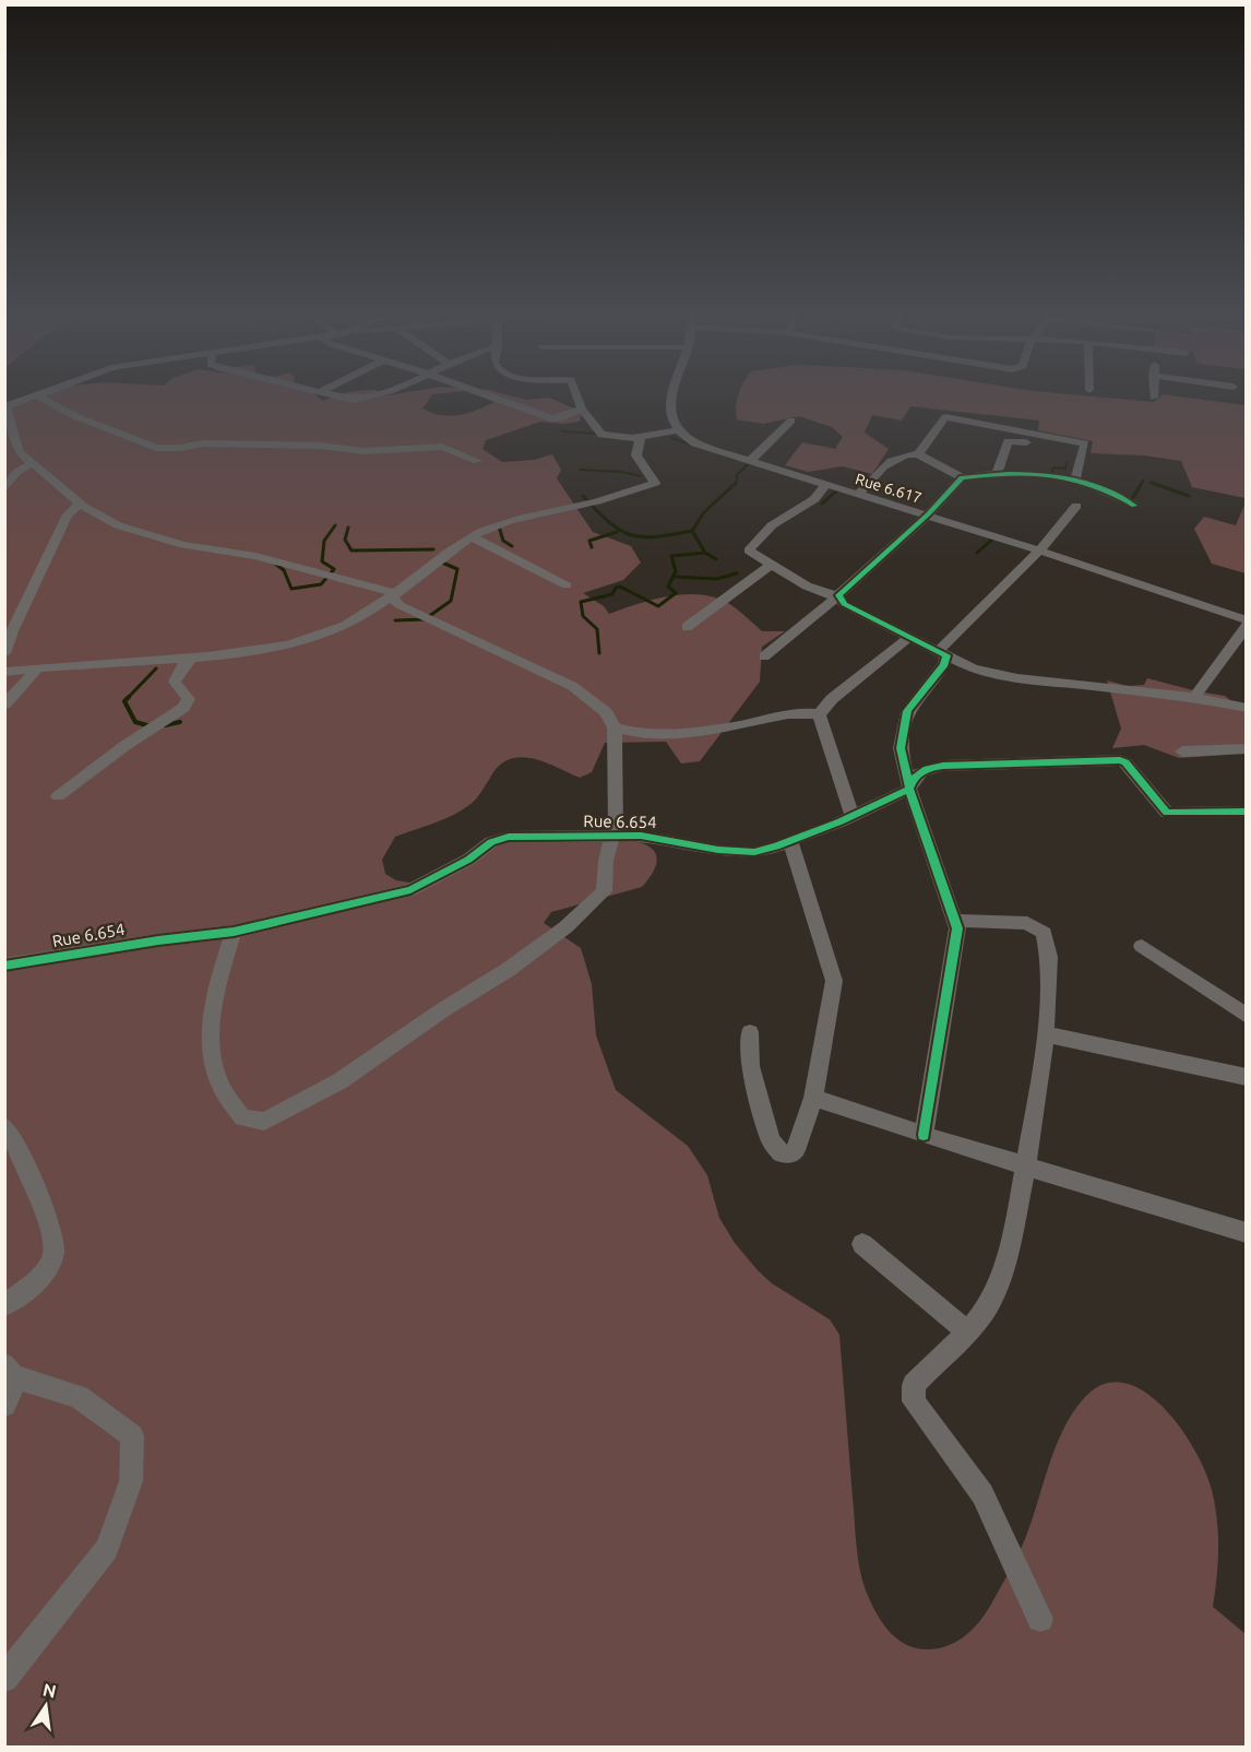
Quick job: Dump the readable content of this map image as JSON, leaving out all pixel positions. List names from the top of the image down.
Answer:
{
  "streets": {
    "street": ["Rue 6.617", "Rue 6.654"]
  },
  "north": "top"
}
